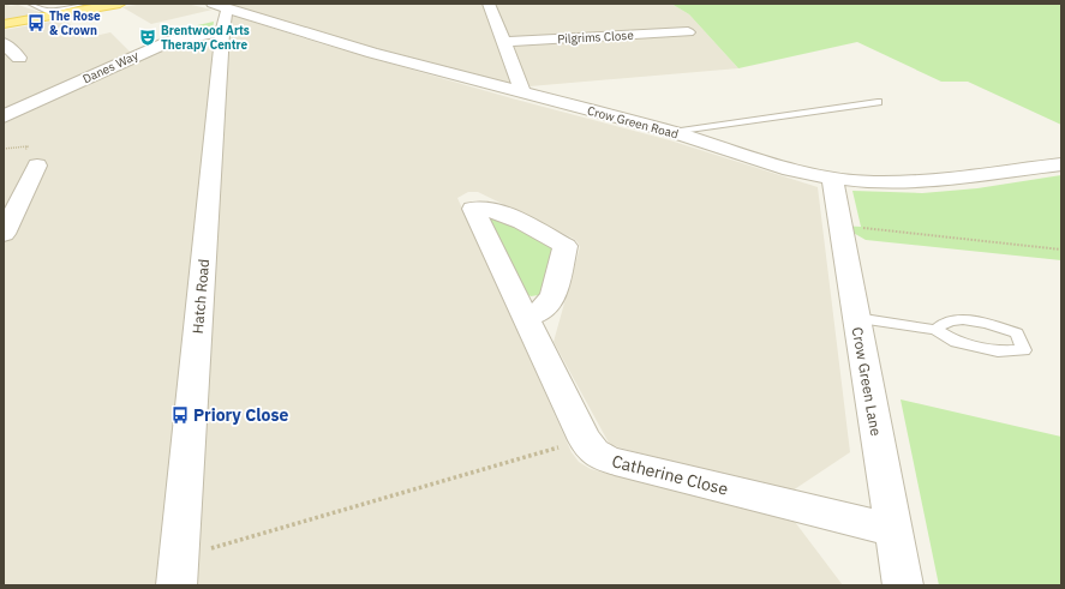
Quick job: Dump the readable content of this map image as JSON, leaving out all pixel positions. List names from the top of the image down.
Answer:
{
  "streets": {
    "street": [
      "Pilgrims Close",
      "Danes Way",
      "Crow Green Road",
      "Hatch Road",
      "Crow Green Lane",
      "Catherine Close"
    ]
  },
  "crossings": [
    ["Danes Way", "Crow Green Road"],
    ["Danes Way", "Hatch Road"],
    ["Crow Green Road", "Hatch Road"],
    ["Crow Green Road", "Crow Green Lane"],
    ["Crow Green Lane", "Catherine Close"]
  ],
  "places": {
    "bus stop": ["The Rose & Crown", "Priory Close"],
    "theatre": ["Brentwood Arts Therapy Centre"]
  }
}
